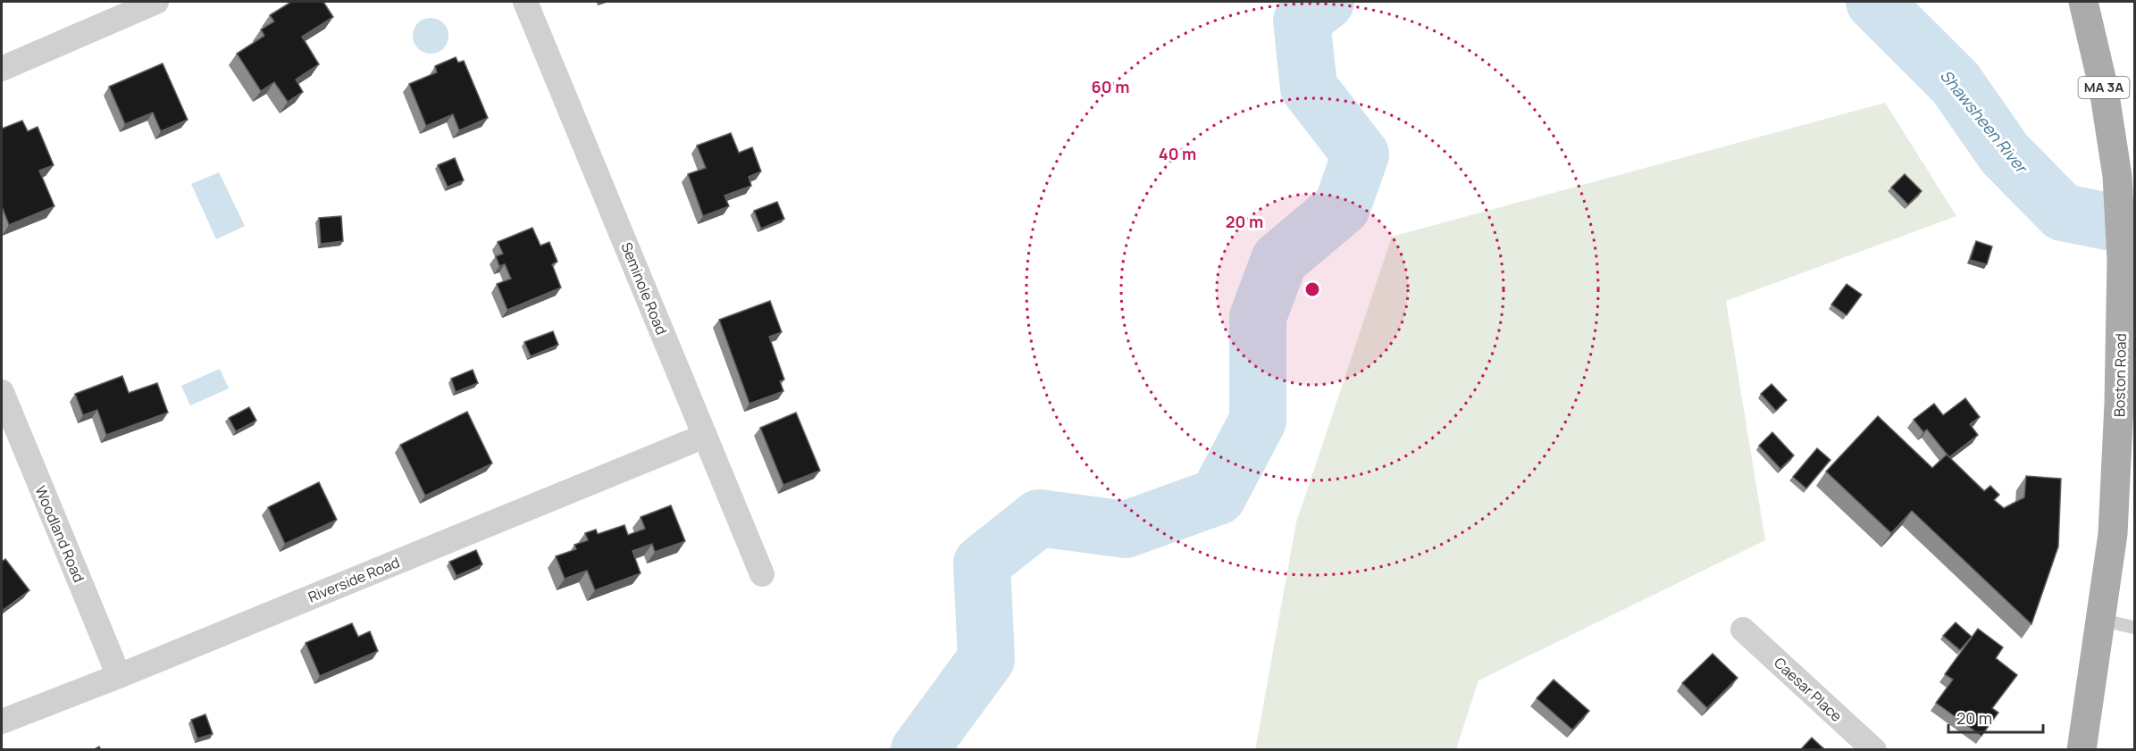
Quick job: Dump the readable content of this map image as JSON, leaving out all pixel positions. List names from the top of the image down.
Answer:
{
  "streets": {
    "main road": ["MA 3A", "Boston Road"],
    "street": [
      "Seminole Road",
      "Woodland Road",
      "Riverside Road",
      "Caesar Place"
    ]
  },
  "crossings": [
    ["Seminole Road", "Riverside Road"],
    ["Woodland Road", "Riverside Road"]
  ],
  "water": ["Shawsheen River"],
  "scale_bar": "20 m",
  "rings": ["60 m", "40 m", "20 m"]
}
